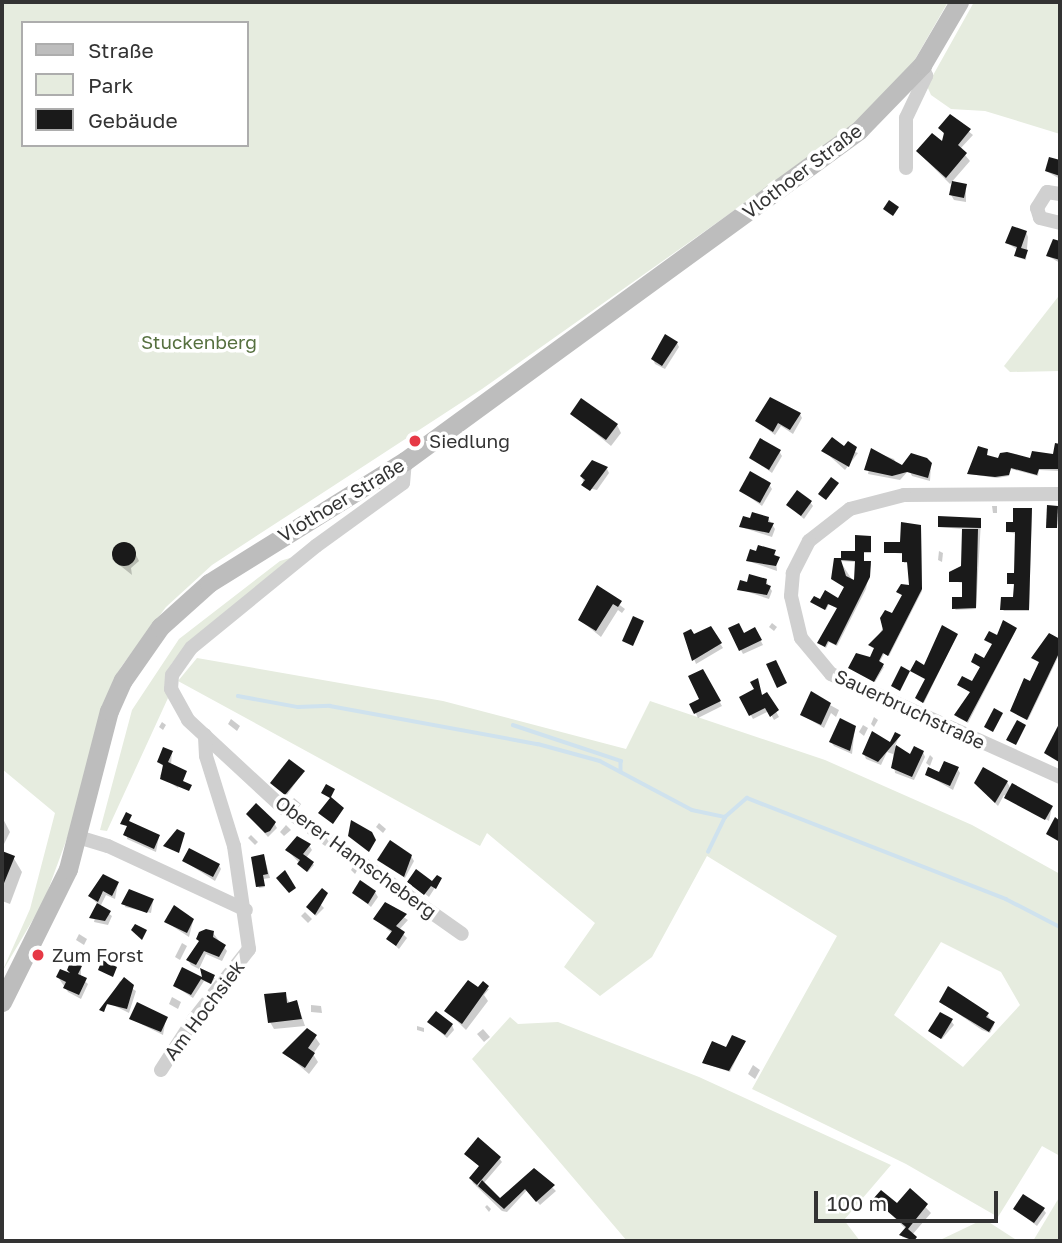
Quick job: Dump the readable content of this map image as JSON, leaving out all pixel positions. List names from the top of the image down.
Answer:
{
  "streets": {
    "main road": ["Vlothoer Straße"],
    "street": ["Sauerbruchstraße", "Oberer Hamscheberg", "Am Hochsiek"]
  },
  "crossings": [
    ["Vlothoer Straße", "Oberer Hamscheberg"],
    ["Oberer Hamscheberg", "Am Hochsiek"]
  ],
  "parks": ["Stuckenberg"],
  "places": ["Siedlung", "Zum Forst"],
  "legend": ["Straße", "Park", "Gebäude"],
  "scale_bar": "100 m"
}
